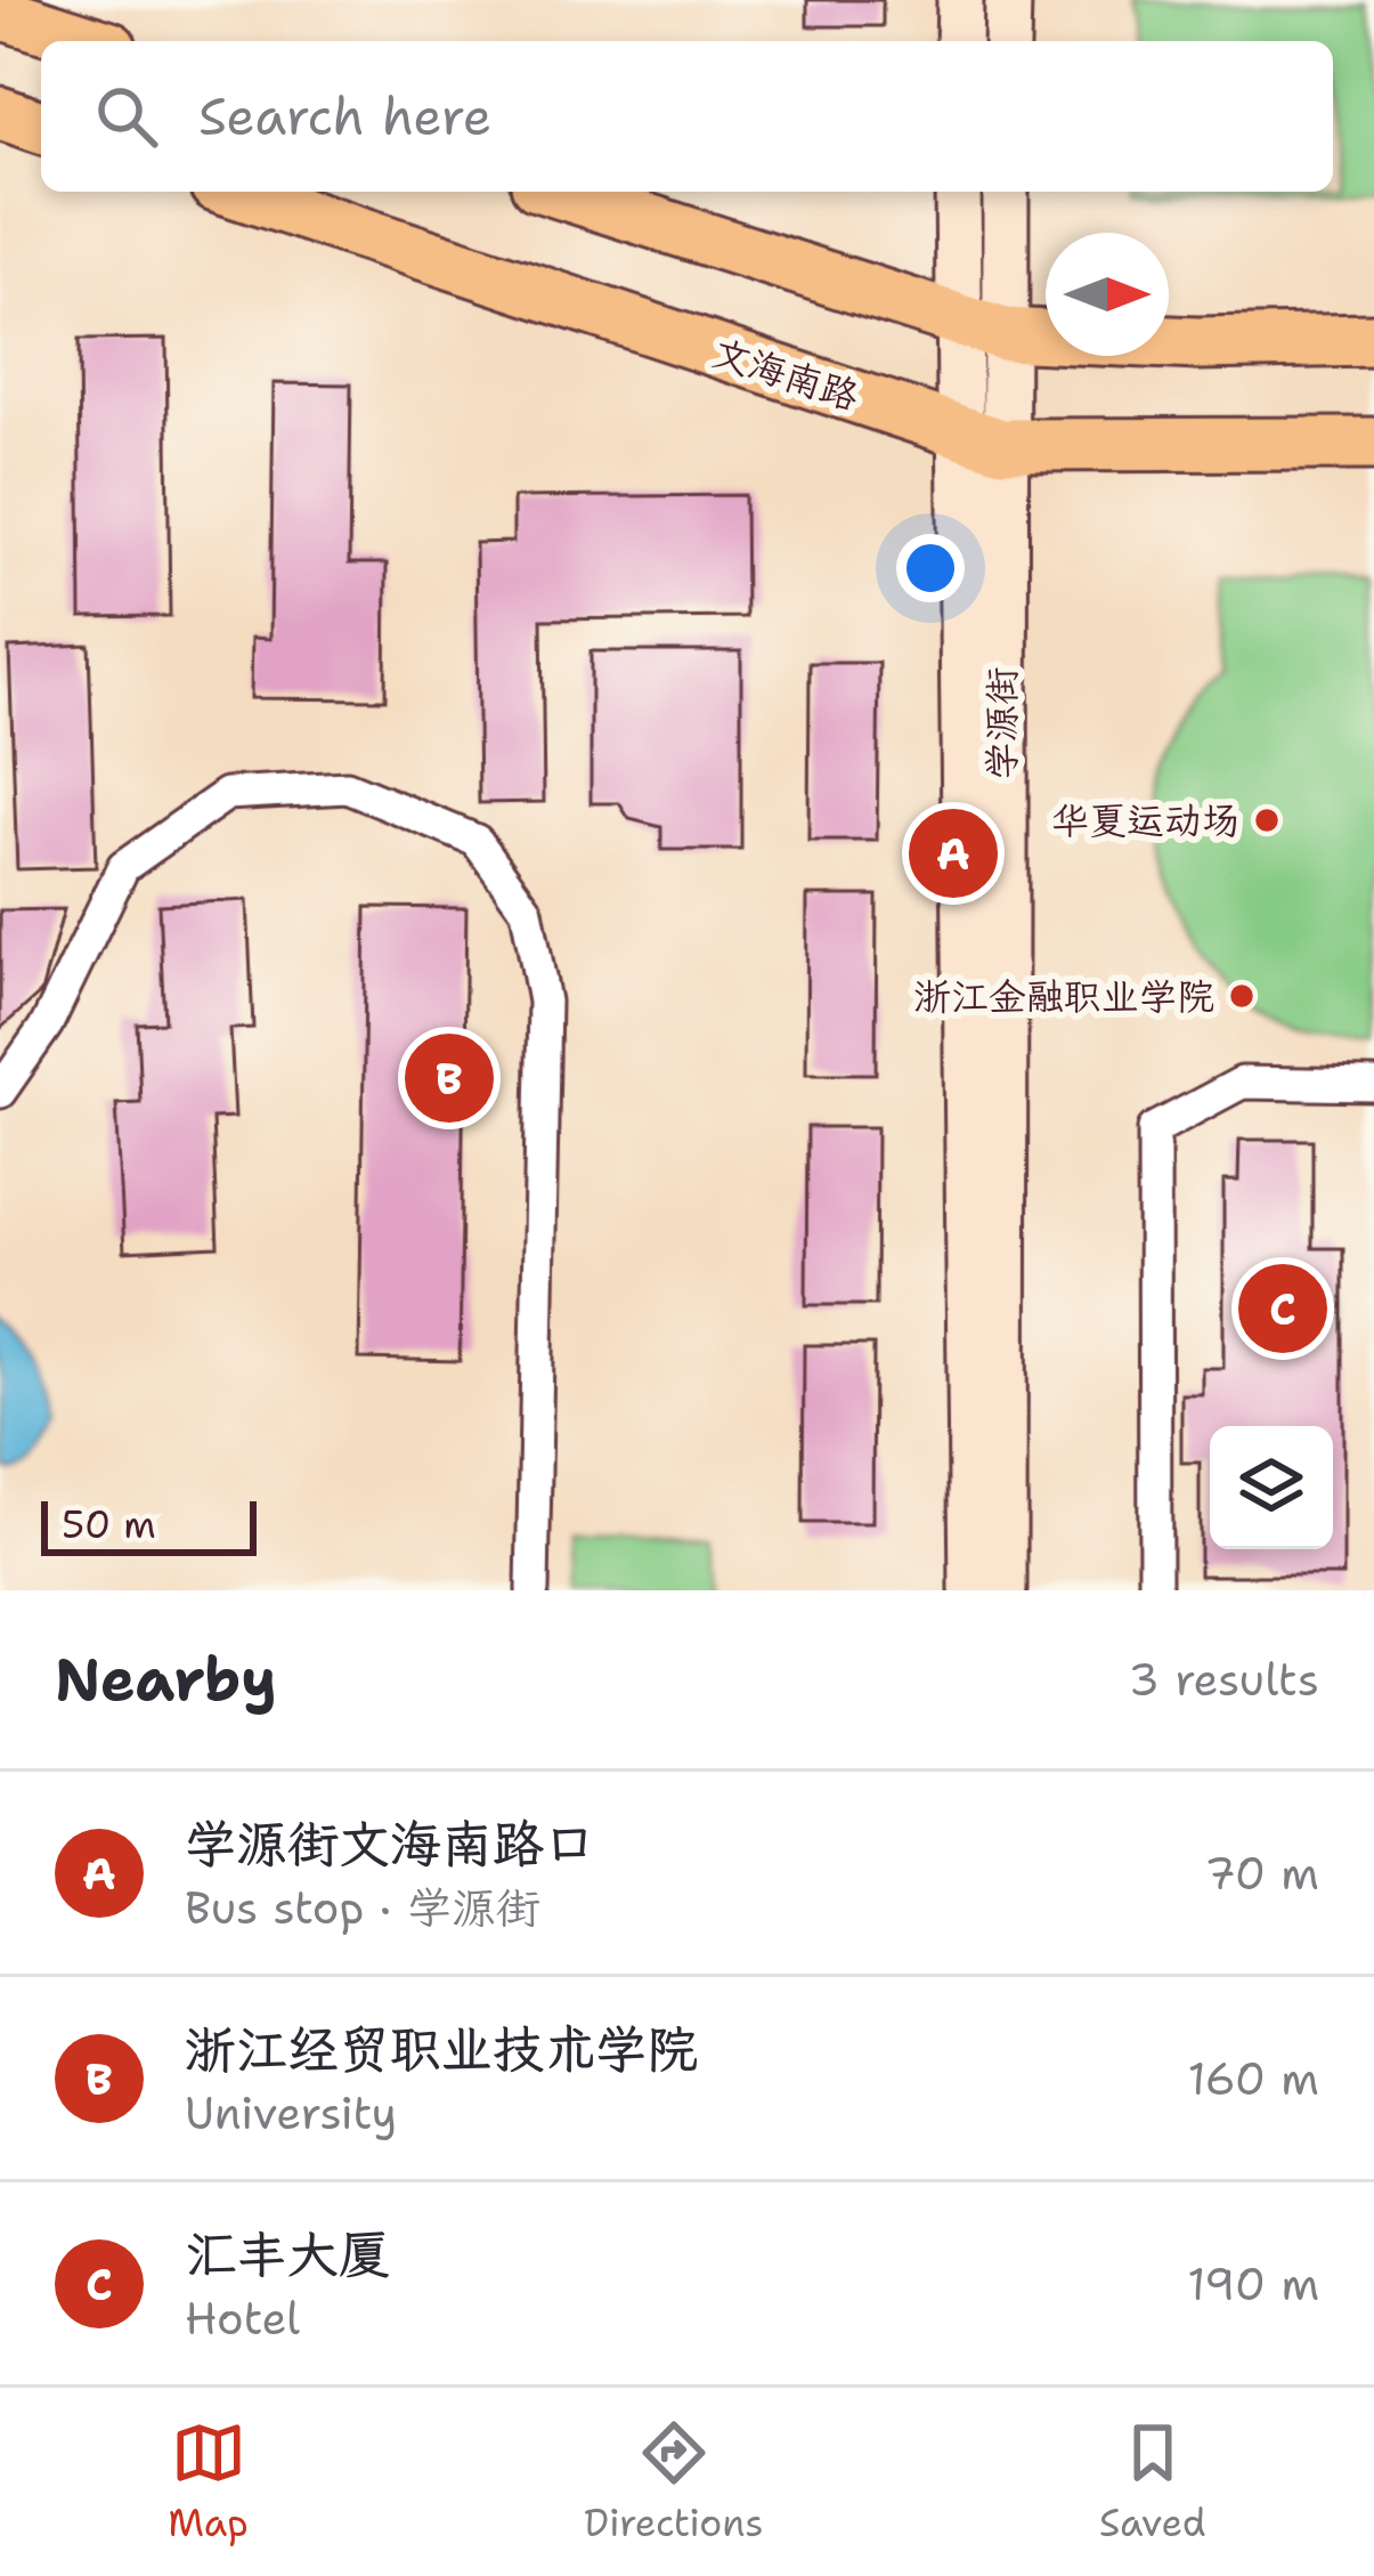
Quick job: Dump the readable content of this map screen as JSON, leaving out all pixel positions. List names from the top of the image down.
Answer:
{
  "streets": {
    "main road": ["文海南路", "学源街"]
  },
  "crossings": [
    ["文海南路", "学源街"]
  ],
  "places": ["华夏运动场", "浙江金融职业学院"],
  "scale_bar": "50 m",
  "north": "right",
  "page": {
    "search": "Search here",
    "pins": ["A", "B", "C"],
    "scale": "50 m",
    "heading": ["Nearby", "3 results"],
    "list": [
      {
        "mark": "A",
        "name": "学源街文海南路口",
        "note": "Bus stop · 学源街",
        "value": "70 m"
      },
      {
        "mark": "B",
        "name": "浙江经贸职业技术学院",
        "note": "University",
        "value": "160 m"
      },
      {
        "mark": "C",
        "name": "汇丰大厦",
        "note": "Hotel",
        "value": "190 m"
      }
    ],
    "nav": ["Map", "Directions", "Saved"]
  }
}
